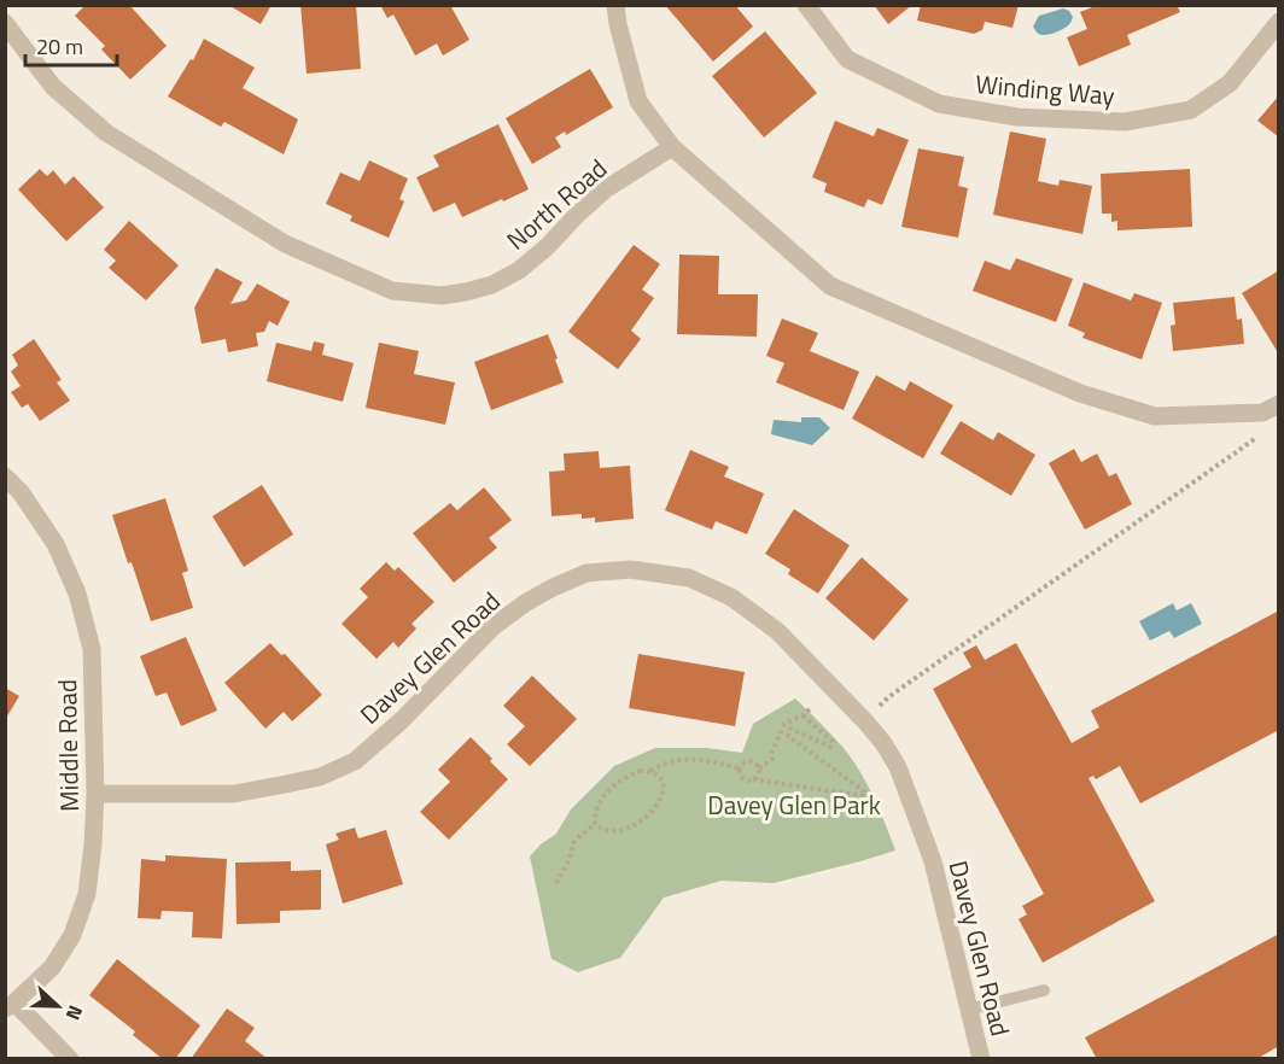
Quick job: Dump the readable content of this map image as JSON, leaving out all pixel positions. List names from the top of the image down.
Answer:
{
  "streets": {
    "street": [
      "Winding Way",
      "North Road",
      "Davey Glen Road",
      "Middle Road"
    ]
  },
  "crossings": [
    ["Davey Glen Road", "Middle Road"]
  ],
  "parks": ["Davey Glen Park"],
  "scale_bar": "20 m",
  "north": "right"
}
